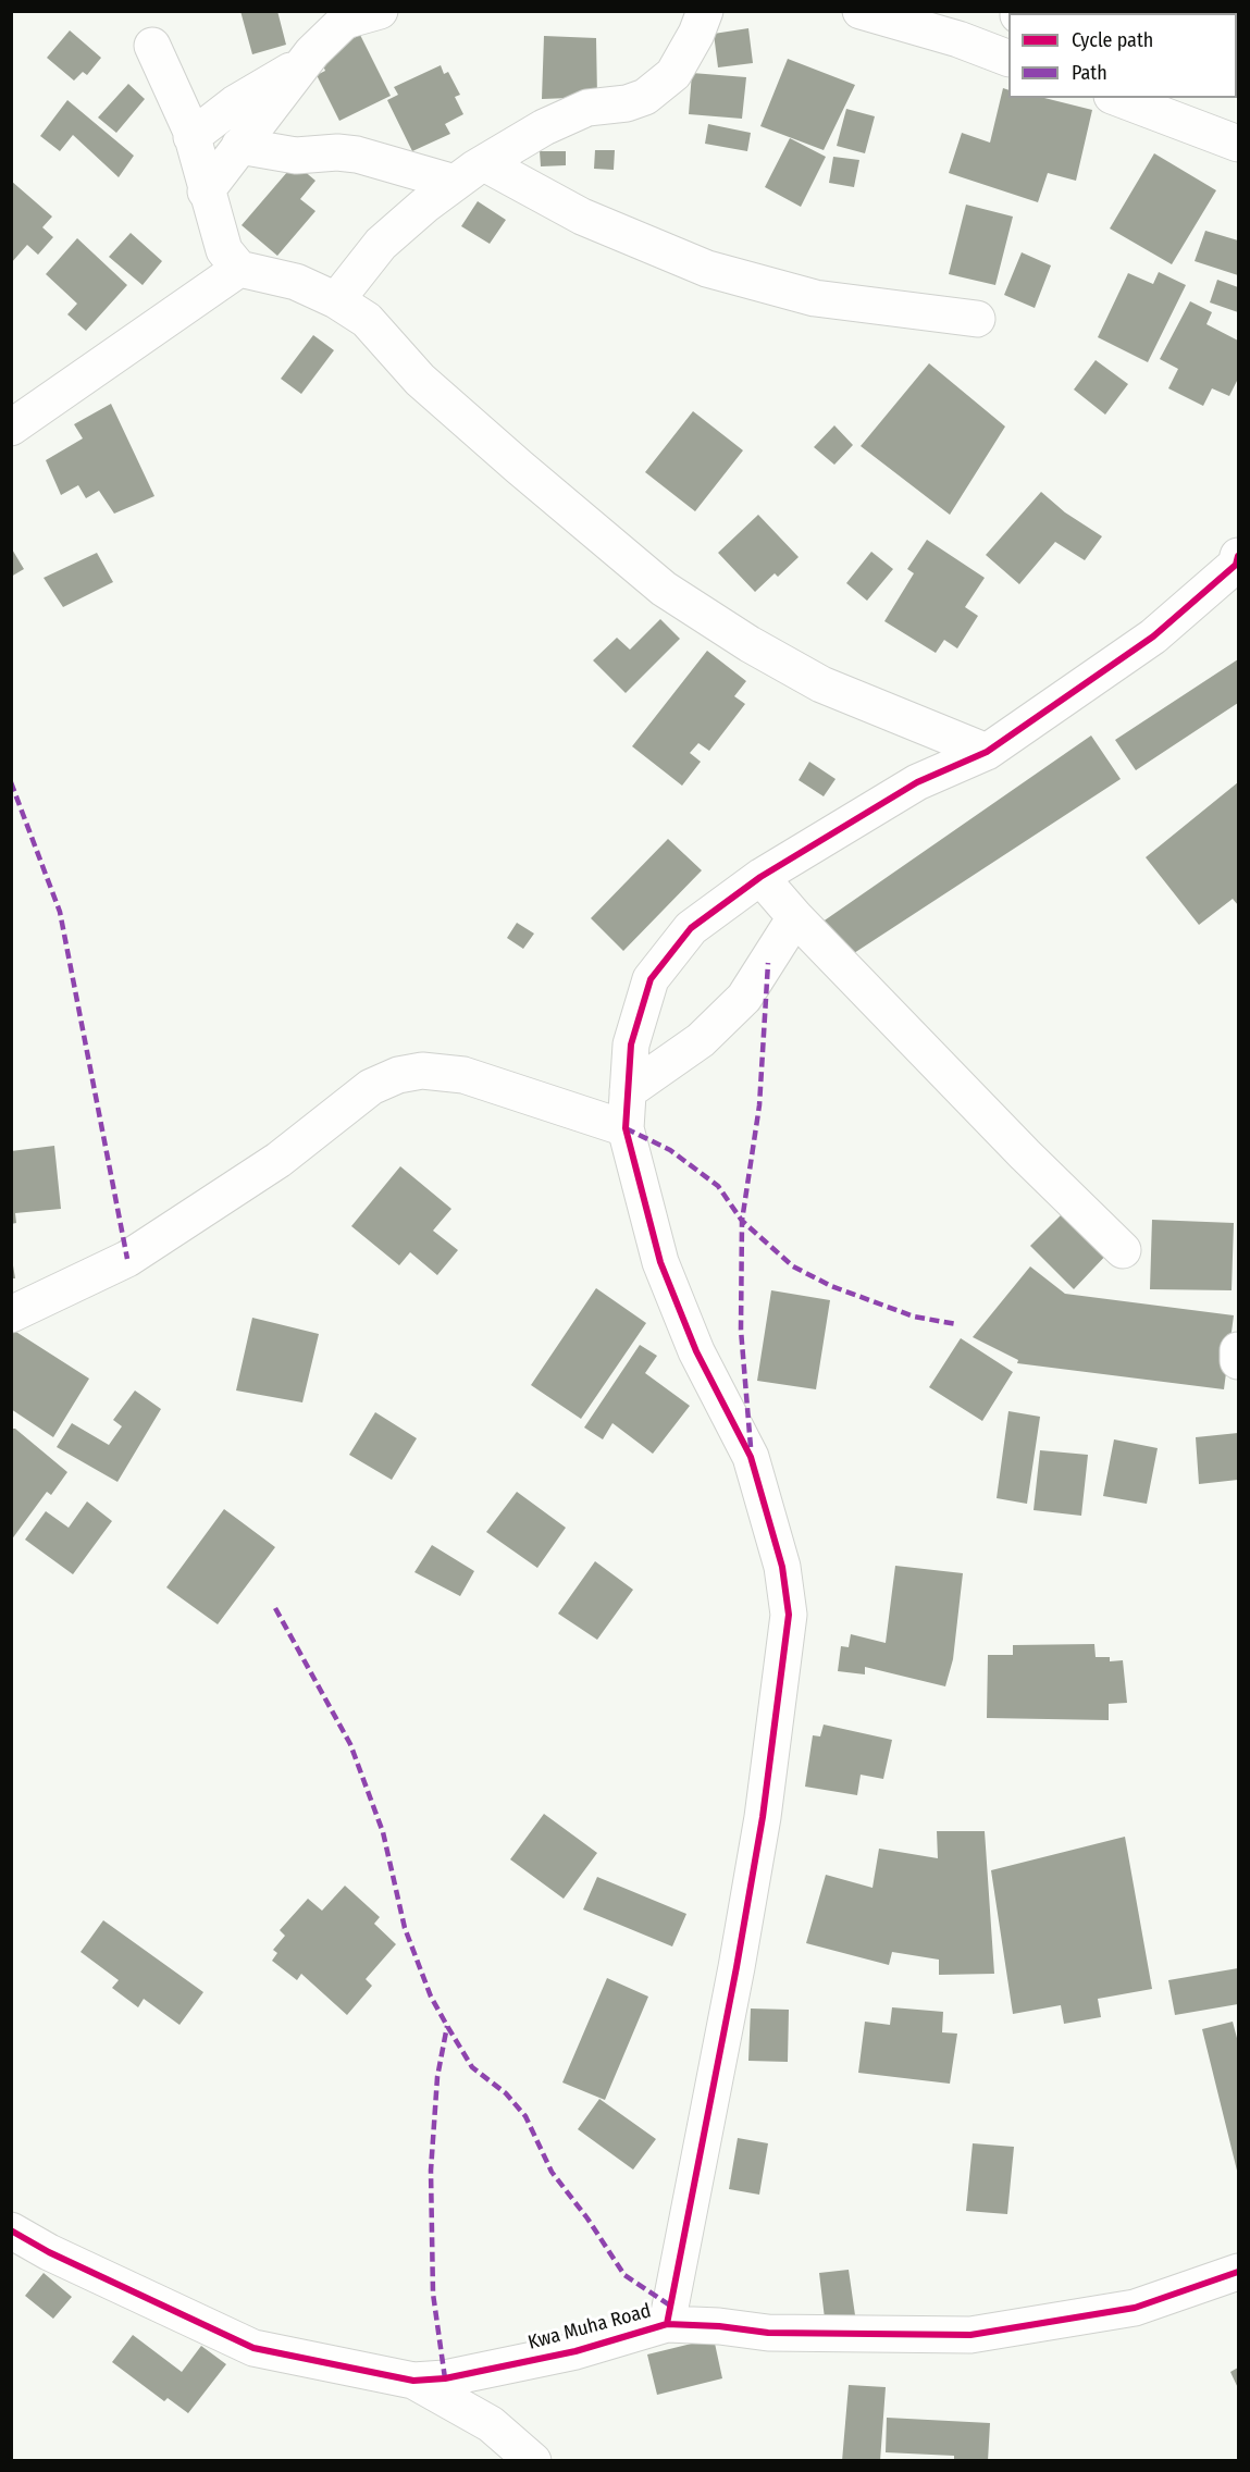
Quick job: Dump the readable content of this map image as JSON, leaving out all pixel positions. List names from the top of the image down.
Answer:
{
  "streets": {
    "street": ["Kwa Muha Road"]
  },
  "legend": ["Cycle path", "Path"]
}
